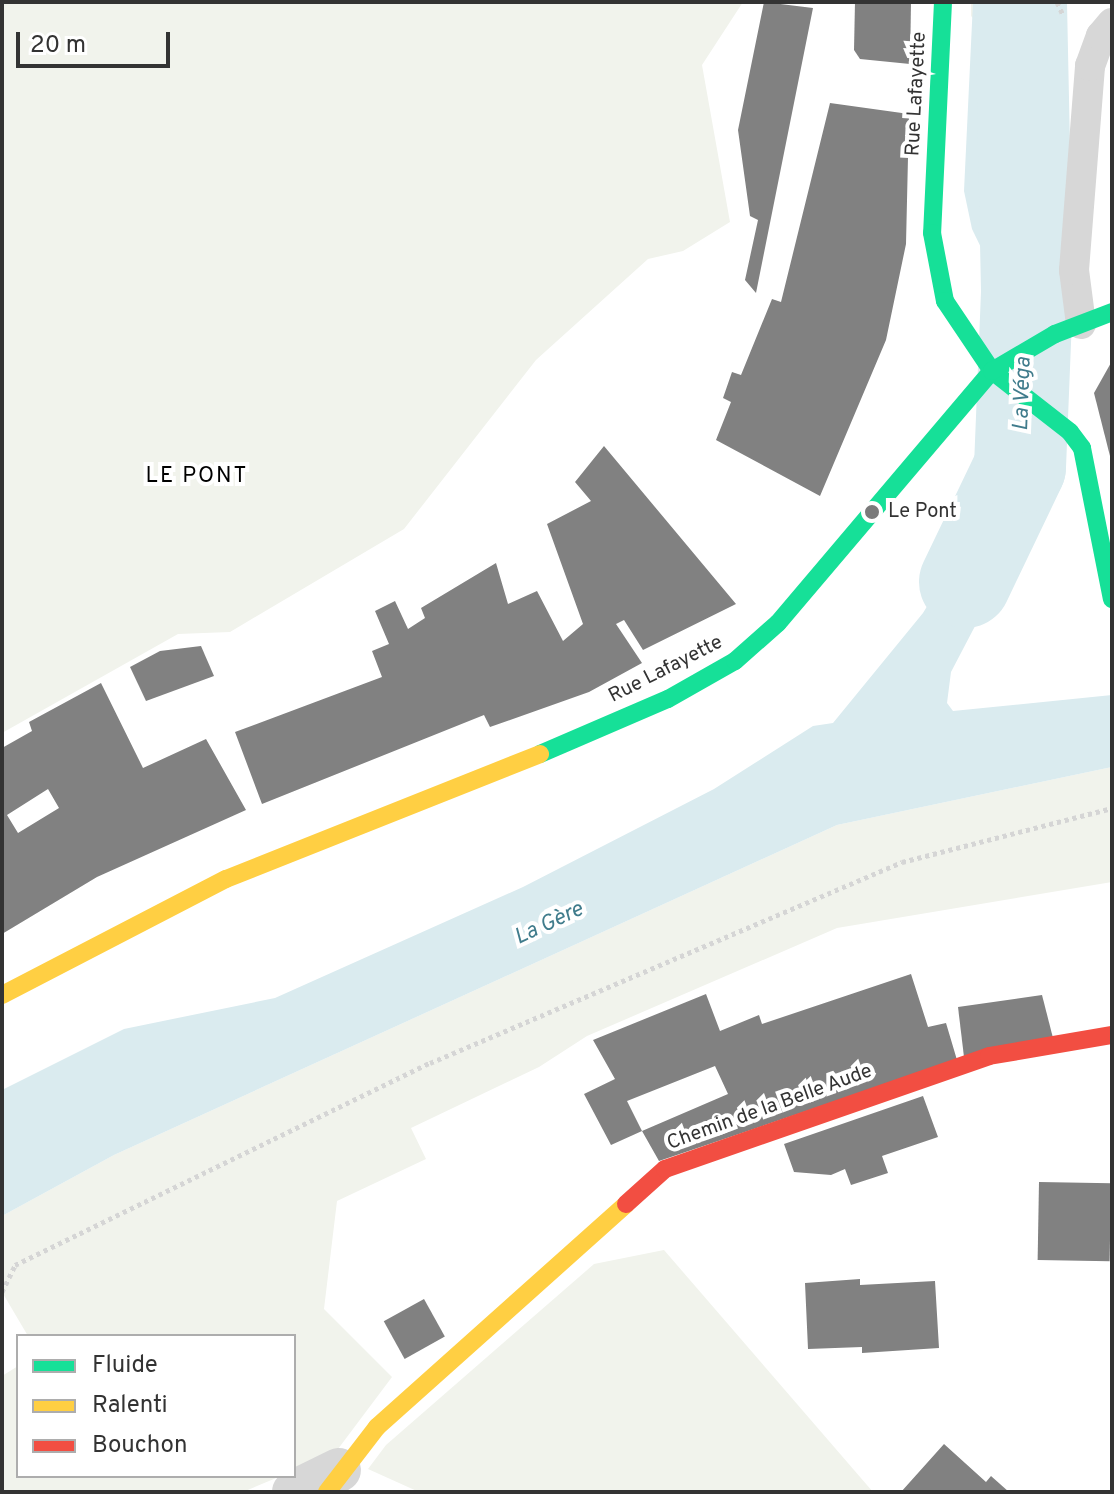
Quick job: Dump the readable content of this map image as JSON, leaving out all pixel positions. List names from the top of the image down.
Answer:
{
  "streets": {
    "main road": ["Rue Lafayette", "Chemin de la Belle Aude"]
  },
  "districts": ["LE PONT"],
  "water": ["La Véga", "La Gère"],
  "places": ["Le Pont"],
  "legend": ["Fluide", "Ralenti", "Bouchon"],
  "scale_bar": "20 m"
}
